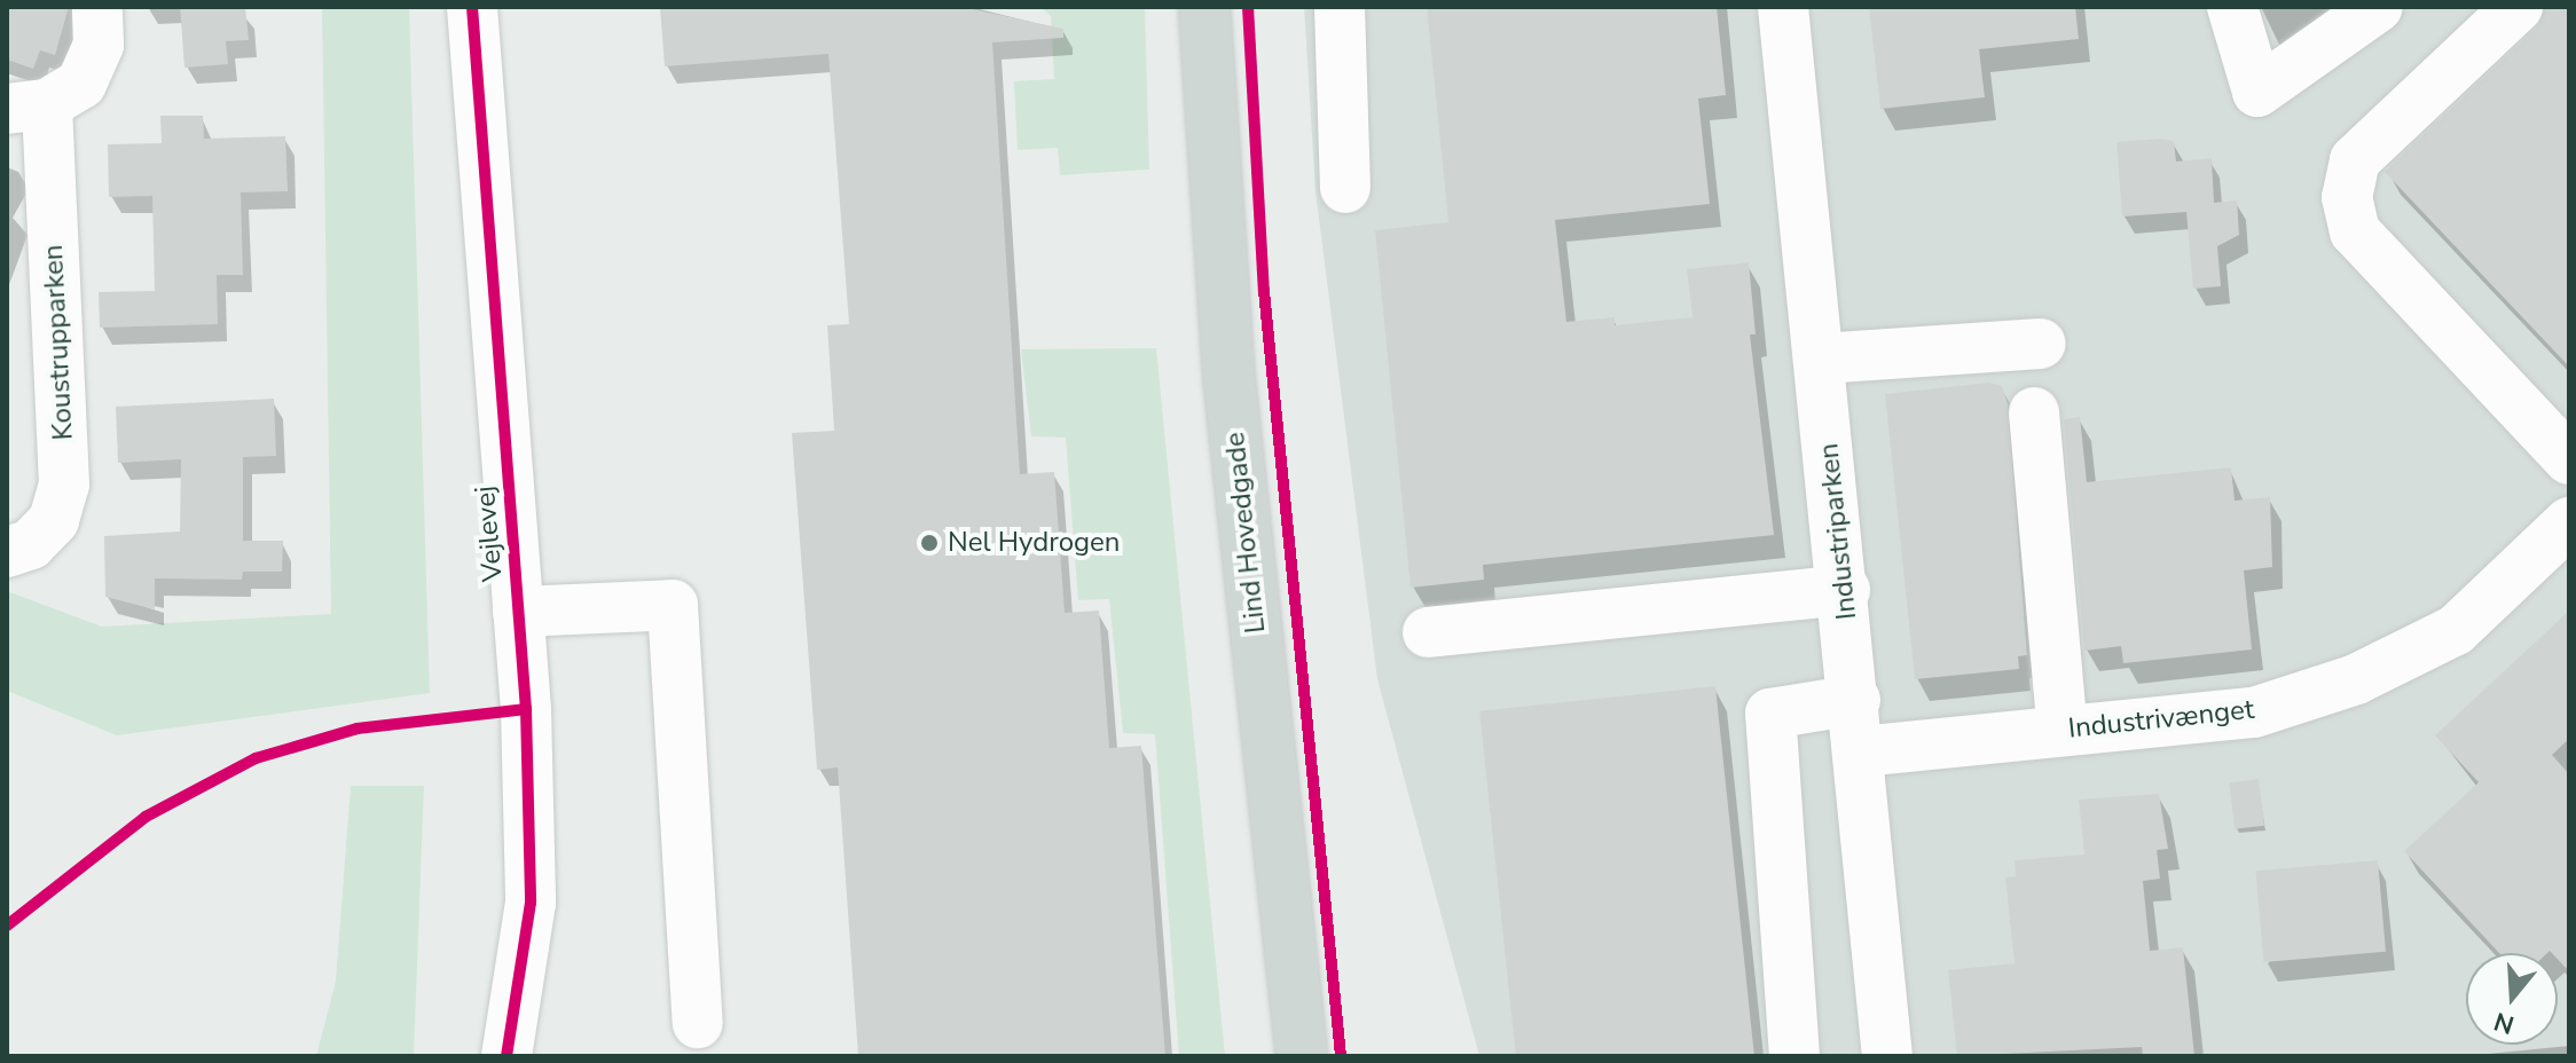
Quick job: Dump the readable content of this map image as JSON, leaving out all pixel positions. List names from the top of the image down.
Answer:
{
  "streets": {
    "main road": ["Lind Hovedgade"],
    "street": [
      "Koustrupparken",
      "Industriparken",
      "Vejlevej",
      "Industrivænget"
    ]
  },
  "crossings": [
    ["Industriparken", "Industrivænget"]
  ],
  "places": ["Nel Hydrogen"],
  "north": "bottom"
}
